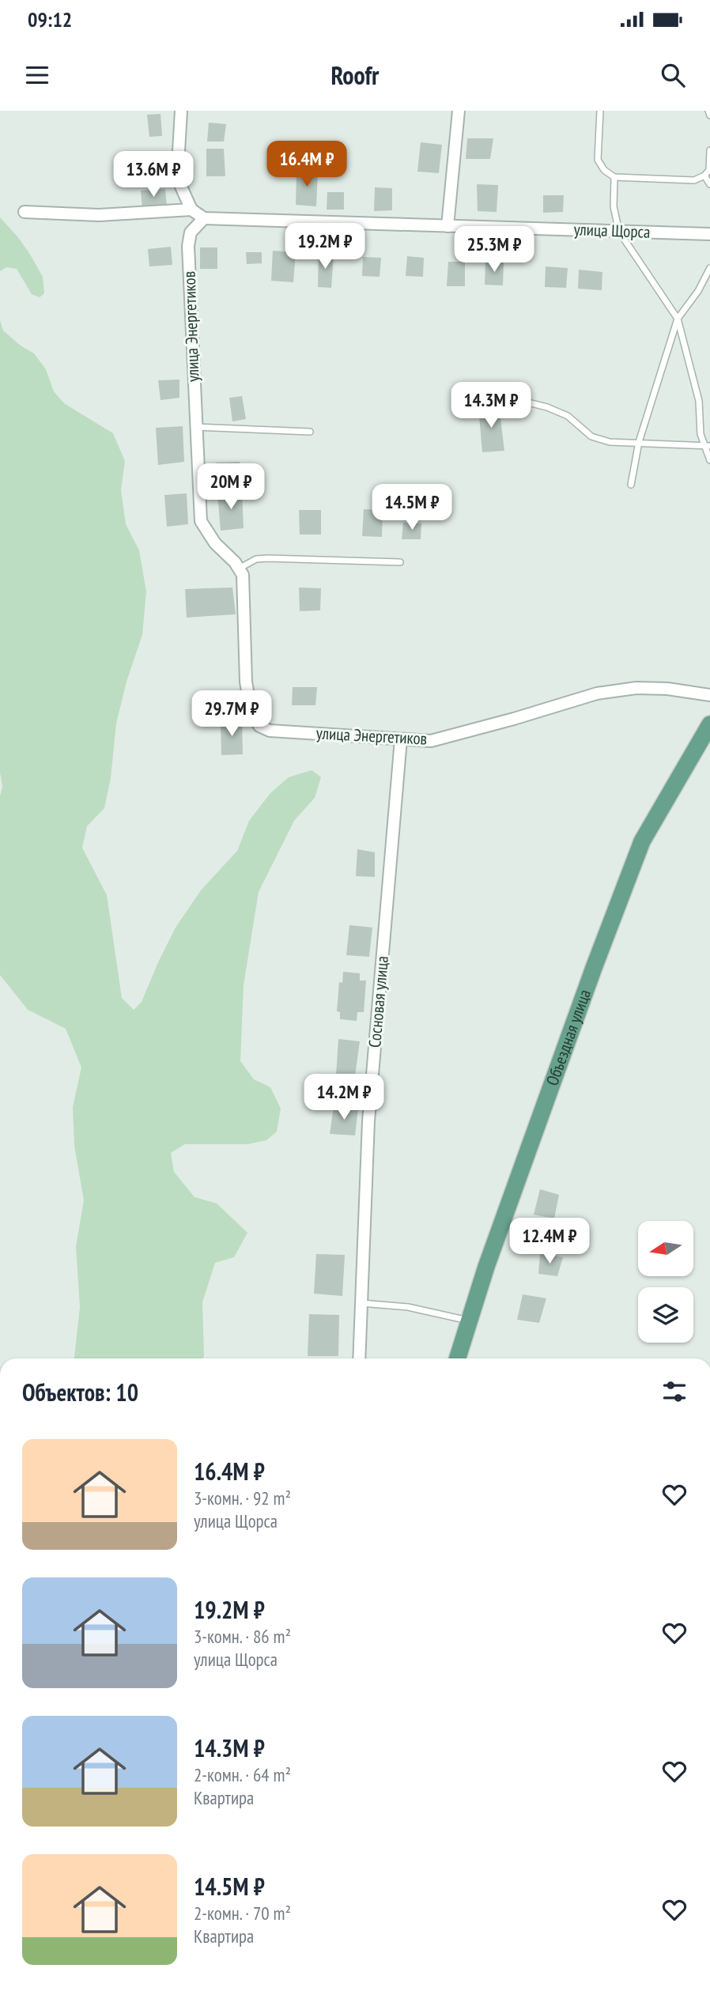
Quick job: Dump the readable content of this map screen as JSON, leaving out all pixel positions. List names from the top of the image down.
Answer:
{
  "streets": {
    "main road": ["Объездная улица"],
    "street": ["улица Щорса", "улица Энергетиков", "Сосновая улица"]
  },
  "crossings": [
    ["улица Щорса", "улица Энергетиков"],
    ["улица Энергетиков", "Сосновая улица"]
  ],
  "north": "left",
  "page": {
    "status": "09:12",
    "header": "Roofr",
    "price": [
      "16.4M ₽",
      "13.6M ₽",
      "19.2M ₽",
      "25.3M ₽",
      "14.3M ₽",
      "20M ₽",
      "14.5M ₽",
      "29.7M ₽",
      "14.2M ₽",
      "12.4M ₽"
    ],
    "heading": "Объектов: 10",
    "list": [
      {
        "name": "16.4M ₽",
        "note": "3-комн. · 92 m² · улица Щорса"
      },
      {
        "name": "19.2M ₽",
        "note": "3-комн. · 86 m² · улица Щорса"
      },
      {
        "name": "14.3M ₽",
        "note": "2-комн. · 64 m² · Квартира"
      },
      {
        "name": "14.5M ₽",
        "note": "2-комн. · 70 m² · Квартира"
      }
    ]
  }
}
